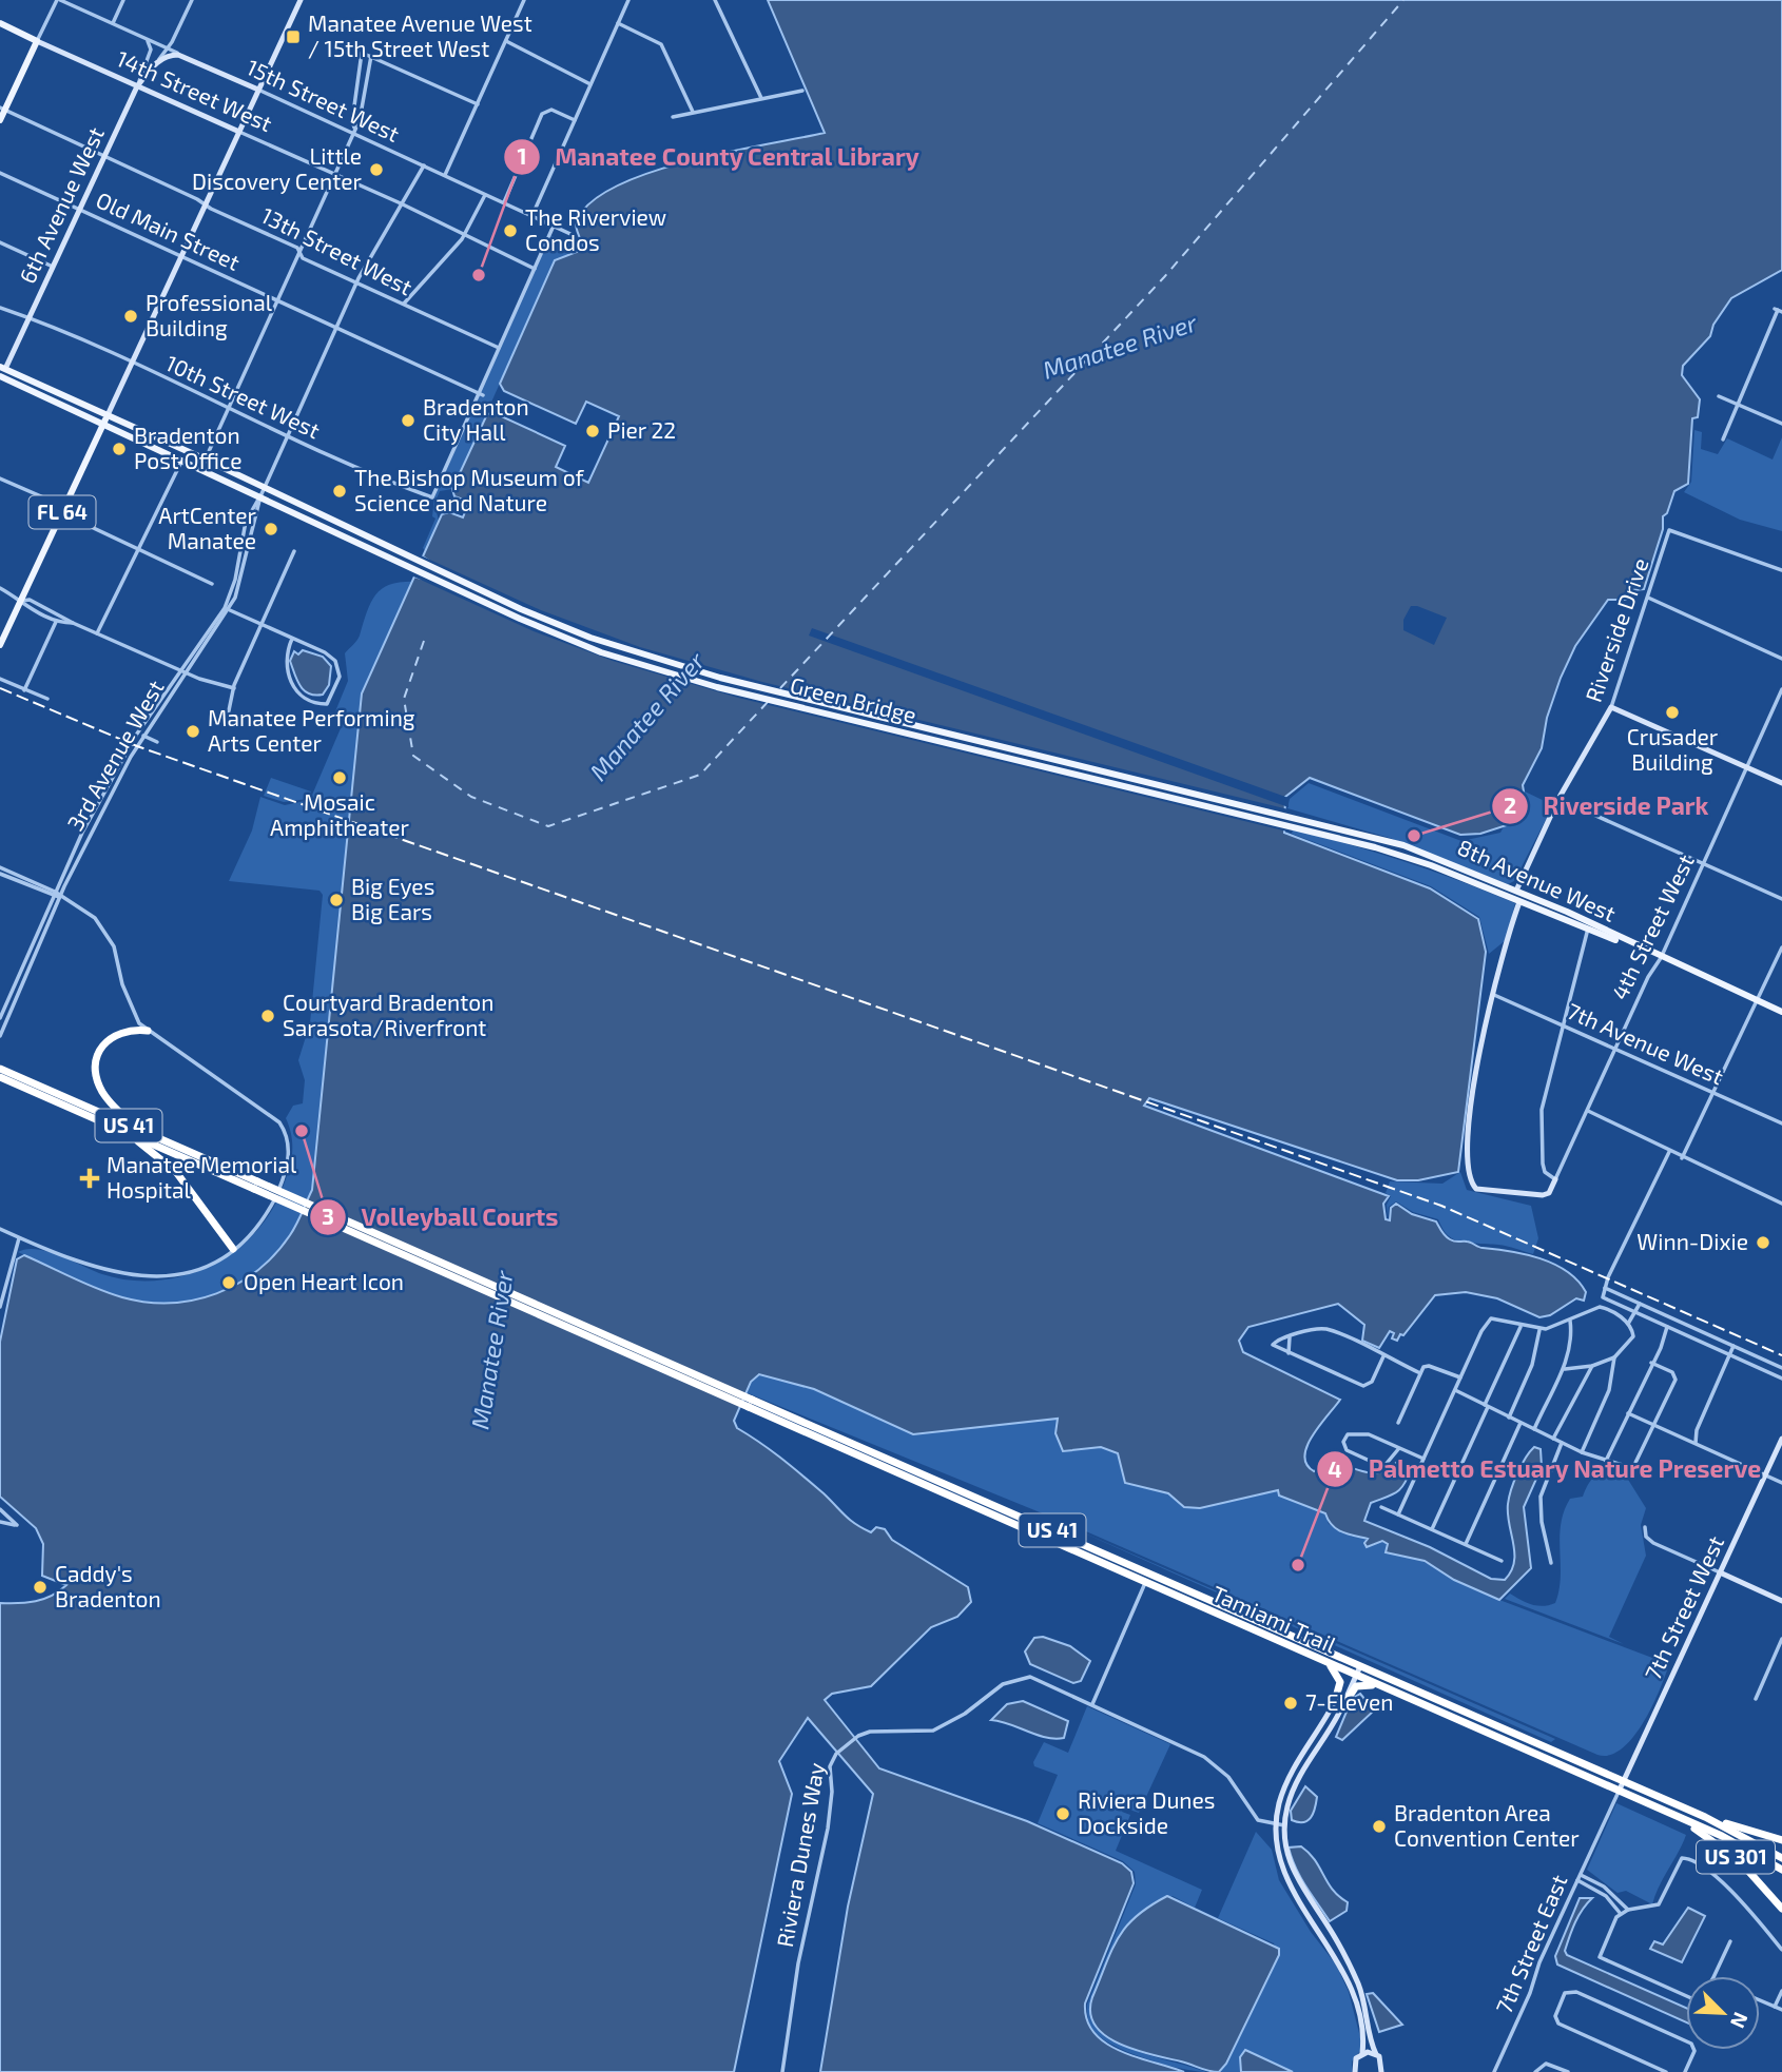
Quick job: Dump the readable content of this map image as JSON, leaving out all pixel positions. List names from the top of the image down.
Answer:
{
  "streets": {
    "highway": ["US 41", "Tamiami Trail", "US 301"],
    "main road": [
      "14th Street West",
      "6th Avenue West",
      "FL 64",
      "Green Bridge",
      "8th Avenue West"
    ],
    "street": [
      "15th Street West",
      "Old Main Street",
      "13th Street West",
      "10th Street West",
      "Riverside Drive",
      "3rd Avenue West",
      "4th Street West",
      "7th Avenue West",
      "7th Street West",
      "Riviera Dunes Way",
      "7th Street East"
    ]
  },
  "crossings": [
    ["14th Street West", "6th Avenue West"],
    ["14th Street West", "FL 64"],
    ["14th Street West", "3rd Avenue West"],
    ["15th Street West", "6th Avenue West"],
    ["15th Street West", "FL 64"],
    ["15th Street West", "3rd Avenue West"],
    ["6th Avenue West", "Old Main Street"],
    ["6th Avenue West", "13th Street West"],
    ["6th Avenue West", "10th Street West"],
    ["Old Main Street", "10th Street West"],
    ["Old Main Street", "FL 64"],
    ["Old Main Street", "3rd Avenue West"],
    ["13th Street West", "FL 64"],
    ["13th Street West", "3rd Avenue West"],
    ["10th Street West", "FL 64"],
    ["10th Street West", "3rd Avenue West"],
    ["Riverside Drive", "8th Avenue West"],
    ["Green Bridge", "3rd Avenue West"],
    ["Green Bridge", "8th Avenue West"],
    ["8th Avenue West", "4th Street West"],
    ["4th Street West", "7th Avenue West"],
    ["US 41", "Tamiami Trail"],
    ["7th Street West", "Tamiami Trail"],
    ["7th Street West", "7th Street East"],
    ["Tamiami Trail", "US 301"],
    ["Tamiami Trail", "7th Street East"]
  ],
  "water": ["Manatee River"],
  "places": {
    "transit": ["Manatee Avenue West / 15th Street West"],
    "other": [
      "Little Discovery Center",
      "The Riverview Condos",
      "Manatee County Central Library",
      "Professional Building",
      "Bradenton City Hall",
      "Pier 22",
      "Bradenton Post Office",
      "The Bishop Museum of Science and Nature",
      "ArtCenter Manatee",
      "Crusader Building",
      "Manatee Performing Arts Center",
      "Mosaic Amphitheater",
      "Riverside Park",
      "Big Eyes Big Ears",
      "Courtyard Bradenton Sarasota/Riverfront",
      "Volleyball Courts",
      "Winn-Dixie",
      "Open Heart Icon",
      "Palmetto Estuary Nature Preserve",
      "Caddy's Bradenton",
      "7-Eleven",
      "Riviera Dunes Dockside",
      "Bradenton Area Convention Center"
    ],
    "health": ["Manatee Memorial Hospital"]
  },
  "north": "bottom right"
}
